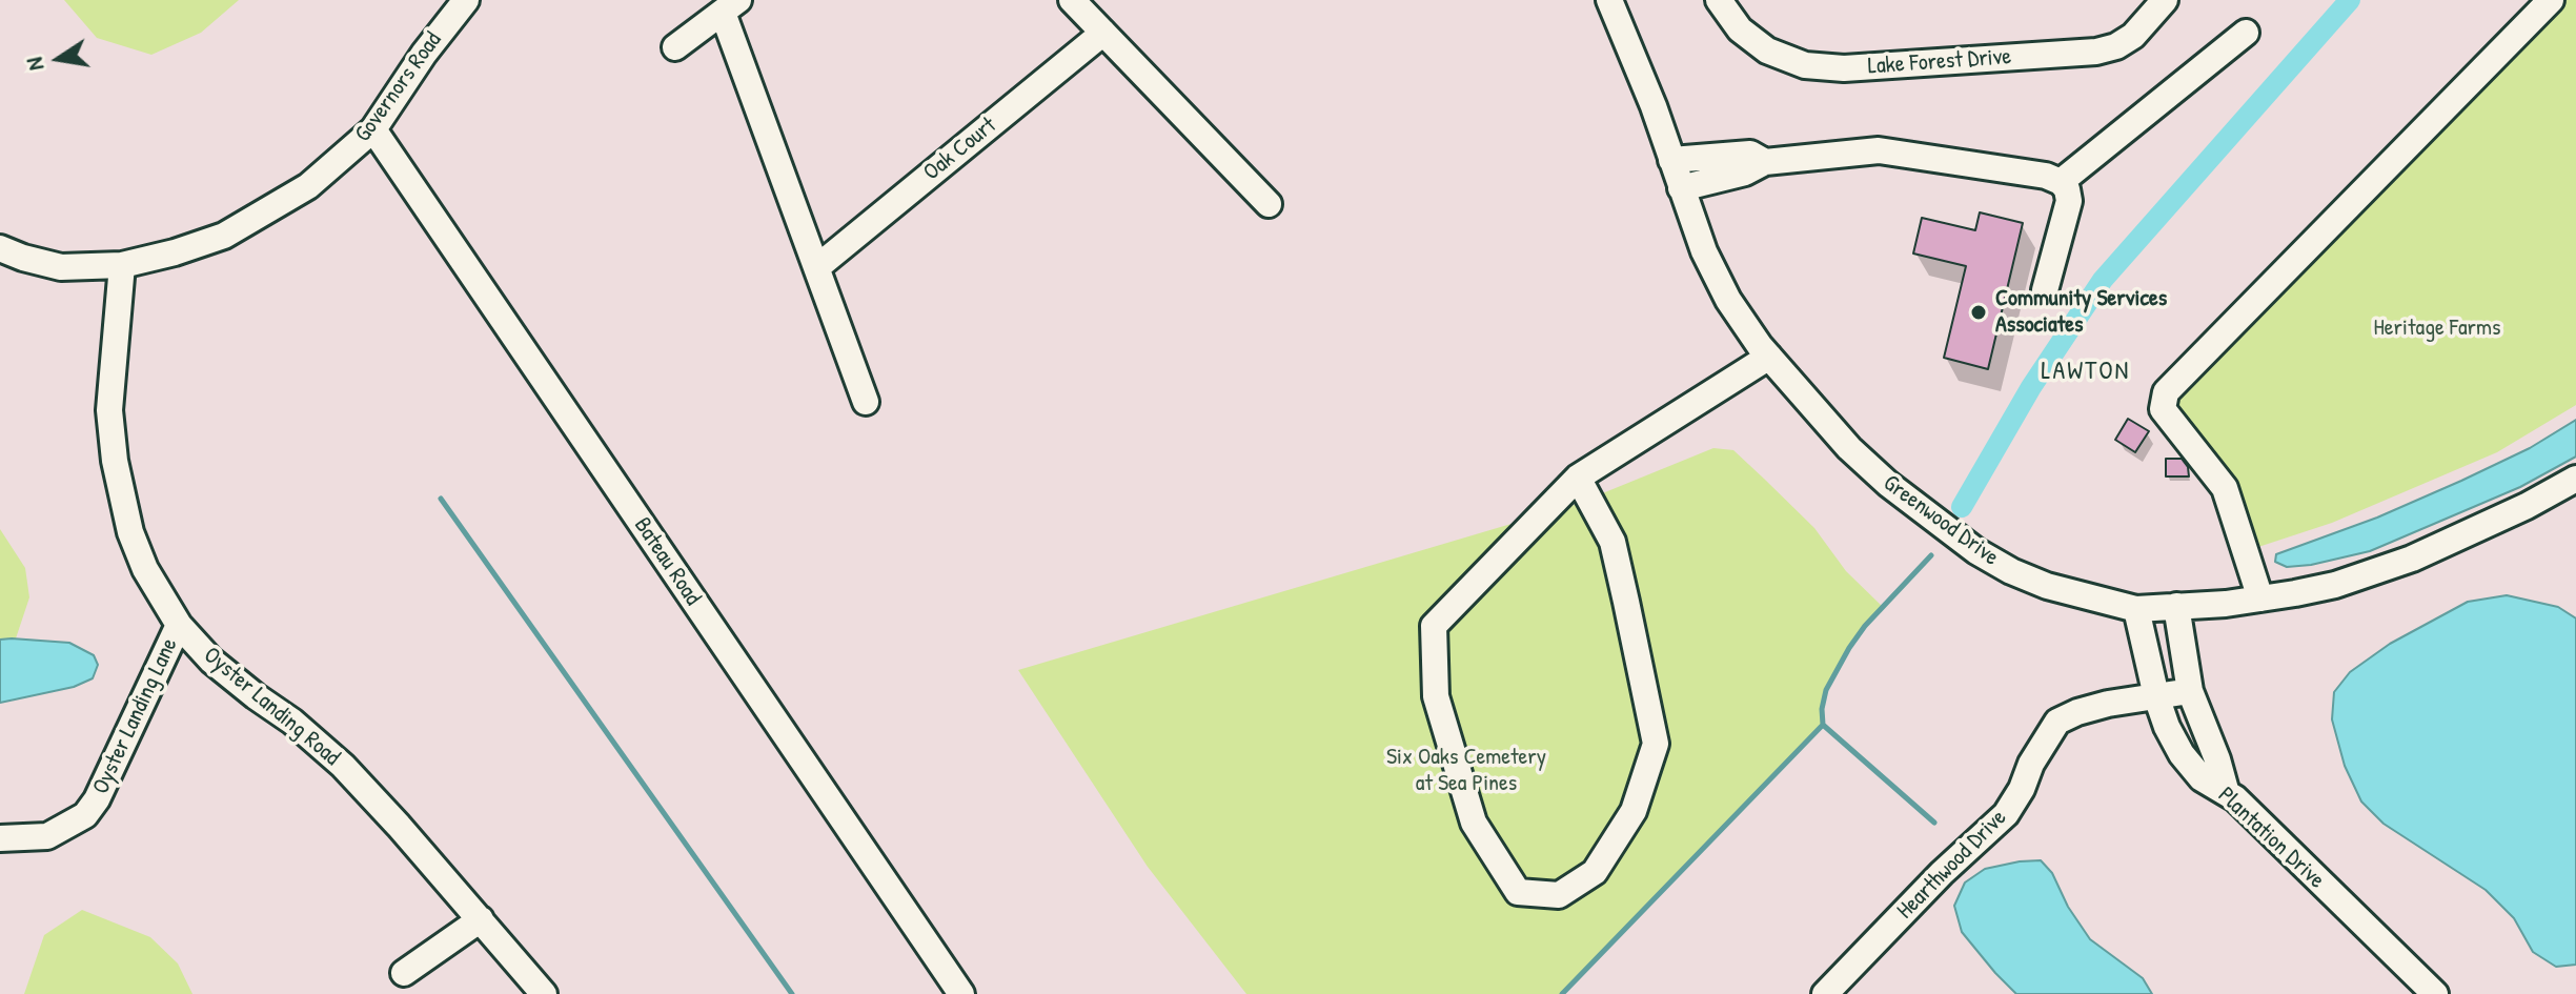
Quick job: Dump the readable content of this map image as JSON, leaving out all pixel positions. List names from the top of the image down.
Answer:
{
  "streets": {
    "street": [
      "Lake Forest Drive",
      "Governors Road",
      "Oak Court",
      "Greenwood Drive",
      "Bateau Road",
      "Oyster Landing Road",
      "Oyster Landing Lane",
      "Plantation Drive",
      "Hearthwood Drive"
    ]
  },
  "crossings": [
    ["Governors Road", "Bateau Road"],
    ["Governors Road", "Oyster Landing Road"],
    ["Greenwood Drive", "Plantation Drive"],
    ["Oyster Landing Road", "Oyster Landing Lane"],
    ["Plantation Drive", "Hearthwood Drive"]
  ],
  "districts": ["LAWTON"],
  "parks": ["Heritage Farms", "Six Oaks Cemetery at Sea Pines"],
  "places": ["Community Services Associates"],
  "north": "left"
}
